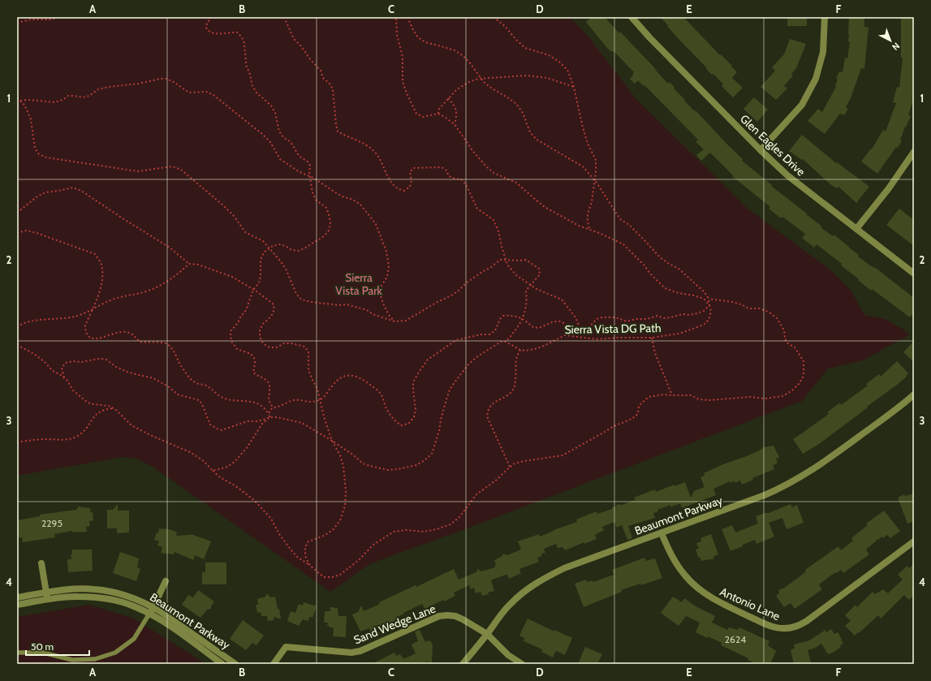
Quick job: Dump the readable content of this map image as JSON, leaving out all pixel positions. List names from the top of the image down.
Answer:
{
  "streets": {
    "street": [
      "Glen Eagles Drive",
      "Beaumont Parkway",
      "Antonio Lane",
      "Sand Wedge Lane"
    ],
    "path": ["Sierra Vista DG Path"]
  },
  "crossings": [
    ["Beaumont Parkway", "Antonio Lane"],
    ["Beaumont Parkway", "Sand Wedge Lane"]
  ],
  "parks": ["Sierra Vista Park"],
  "house_numbers": ["2295", "2624"],
  "scale_bar": "50 m",
  "north": "bottom right",
  "grid": {
    "columns": [
      "A",
      "B",
      "C",
      "D",
      "E",
      "F"
    ],
    "rows": [
      "1",
      "2",
      "3",
      "4"
    ]
  }
}
